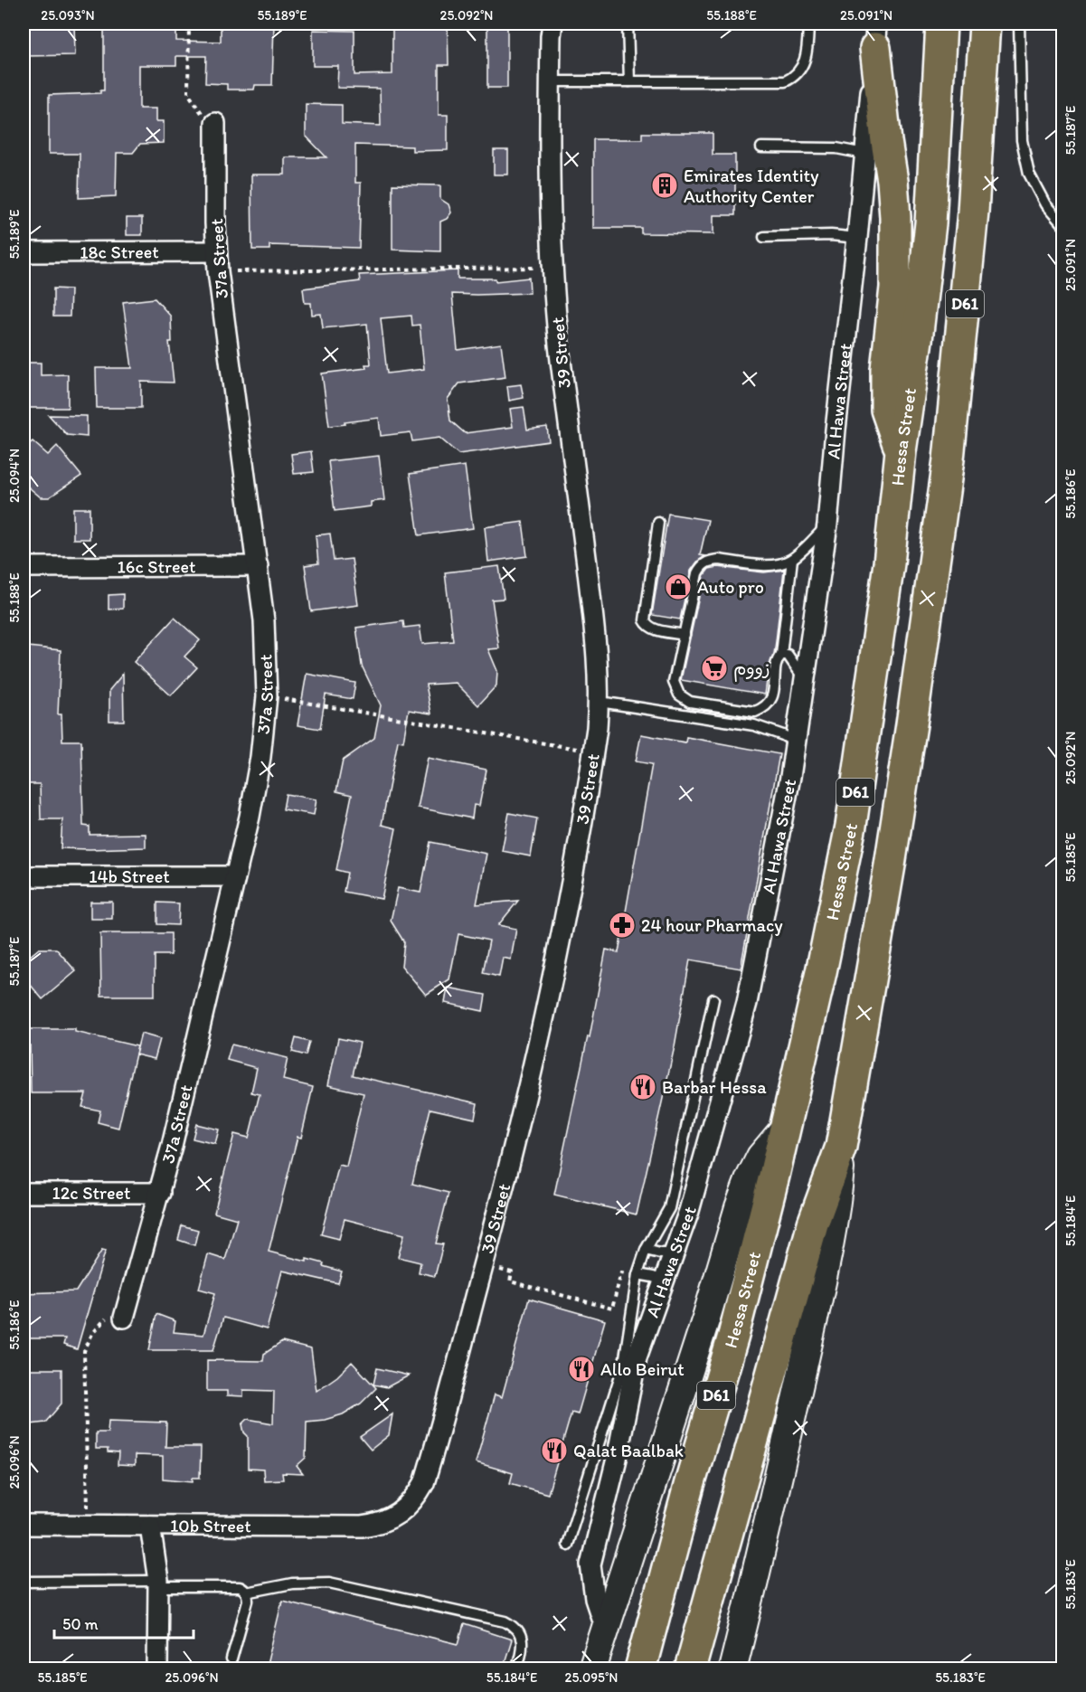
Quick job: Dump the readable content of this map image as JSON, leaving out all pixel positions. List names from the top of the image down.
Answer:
{
  "streets": {
    "main road": ["D61", "Hessa Street"],
    "street": [
      "18c Street",
      "37a Street",
      "39 Street",
      "Al Hawa Street",
      "16c Street",
      "14b Street",
      "12c Street",
      "10b Street"
    ]
  },
  "crossings": [
    ["18c Street", "37a Street"],
    ["37a Street", "16c Street"],
    ["37a Street", "14b Street"],
    ["37a Street", "12c Street"],
    ["39 Street", "10b Street"]
  ],
  "places": {
    "building": ["Emirates Identity Authority Center"],
    "shop": ["Auto pro"],
    "supermarket": ["زووم"],
    "pharmacy": ["24 hour Pharmacy"],
    "restaurant": ["Barbar Hessa", "Allo Beirut", "Qalat Baalbak"]
  },
  "scale_bar": "50 m",
  "coordinates": [
    "25.093°N",
    "55.189°E",
    "25.092°N",
    "55.188°E",
    "25.091°N",
    "55.187°E",
    "25.094°N",
    "55.186°E",
    "55.185°E",
    "55.184°E",
    "25.096°N",
    "55.183°E",
    "25.095°N"
  ]
}
